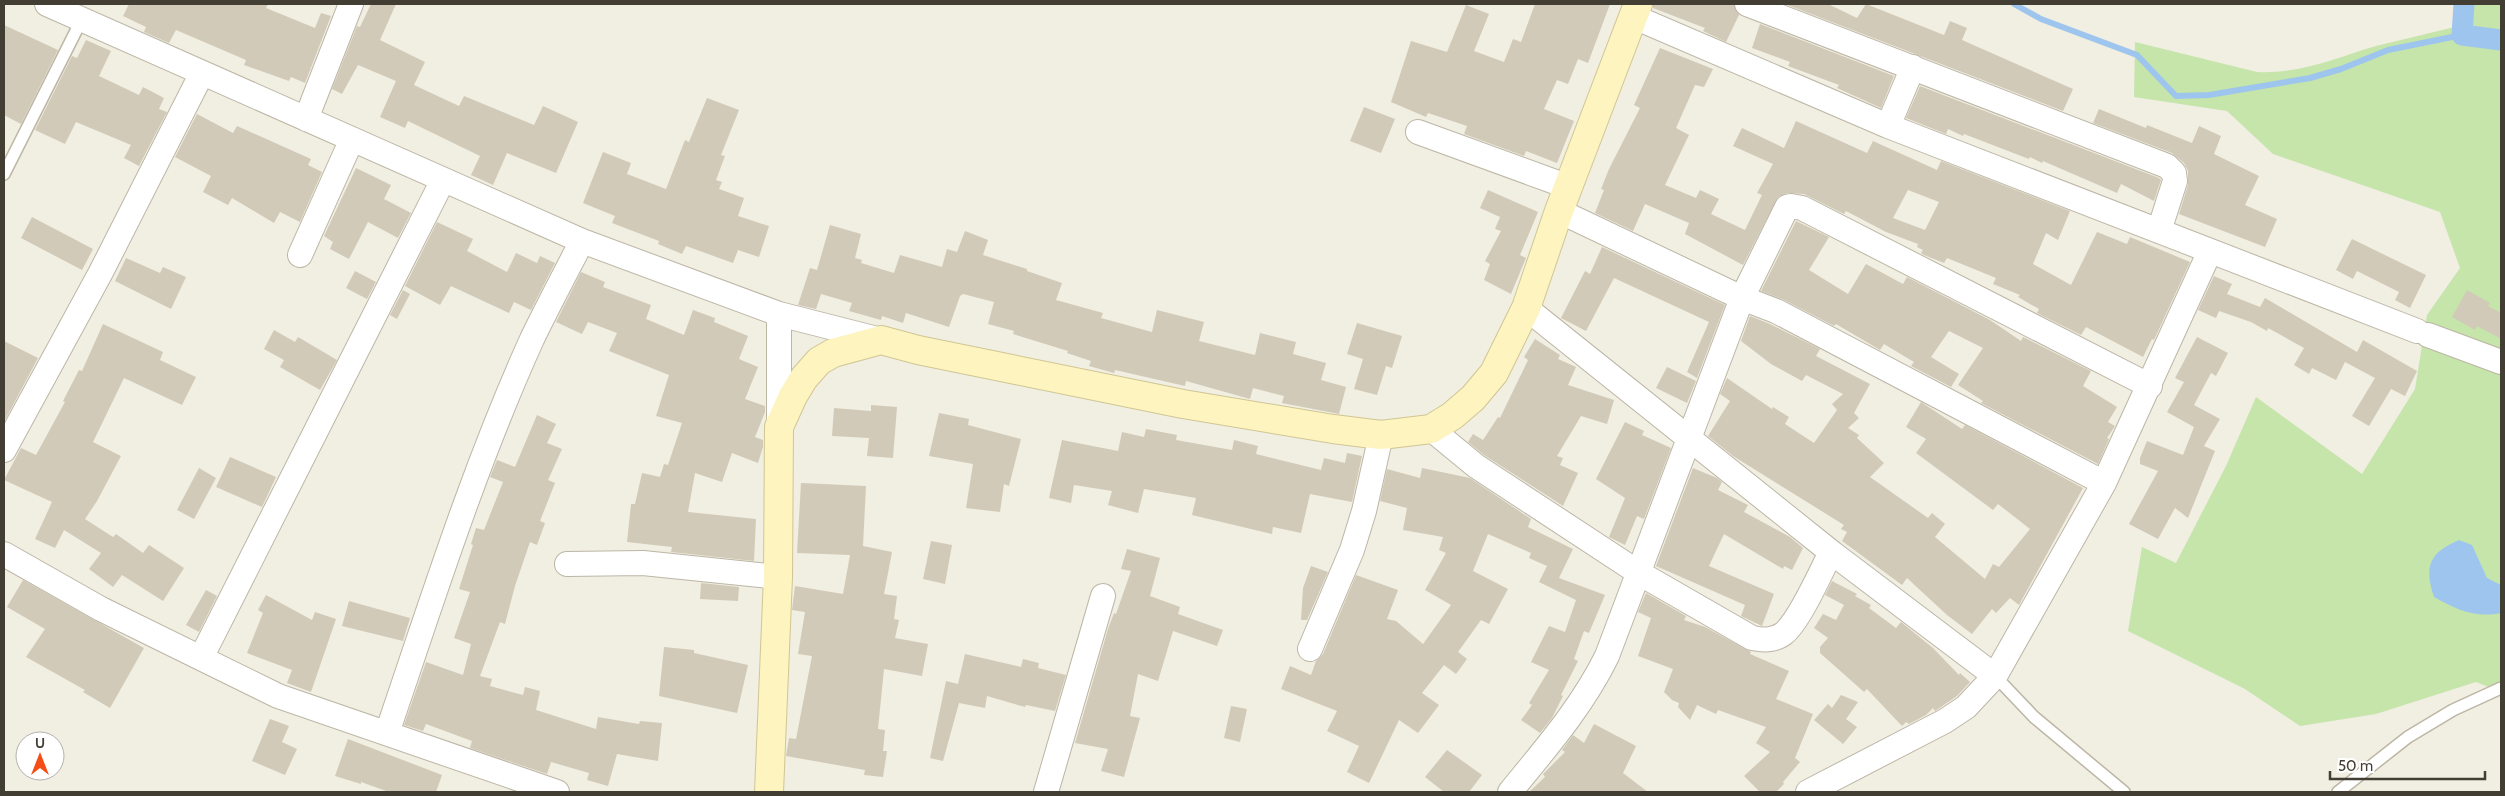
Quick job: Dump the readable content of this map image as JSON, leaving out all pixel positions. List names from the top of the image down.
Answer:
{
  "scale_bar": "50 m",
  "north": "top"
}
